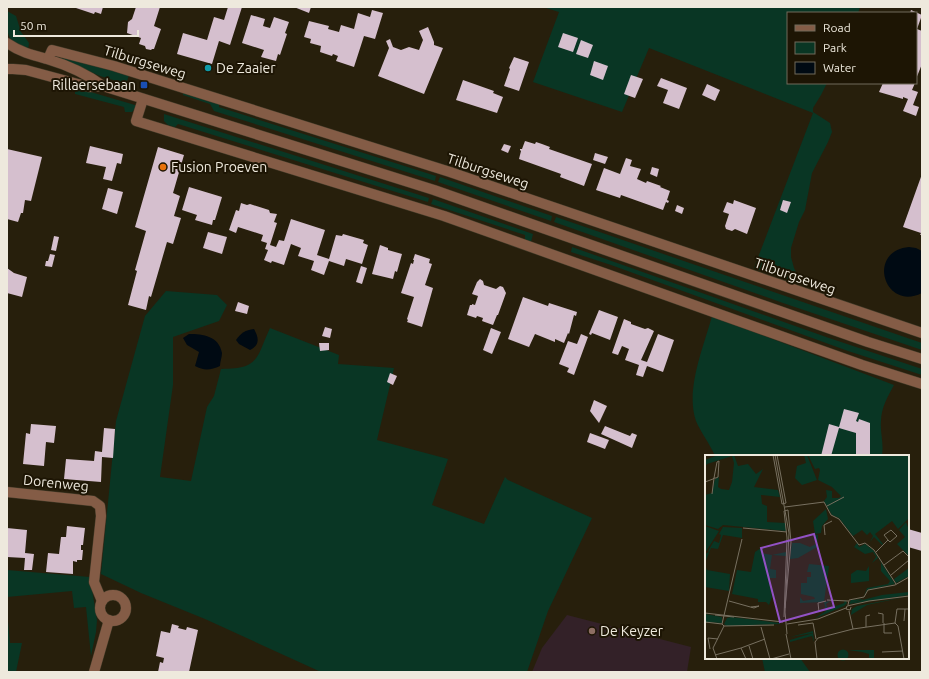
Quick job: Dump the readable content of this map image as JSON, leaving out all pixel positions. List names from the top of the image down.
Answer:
{
  "streets": {
    "street": ["Tilburgseweg", "Dorenweg"]
  },
  "places": {
    "other": ["De Zaaier", "Fusion Proeven", "De Keyzer"],
    "transit": ["Rillaersebaan"]
  },
  "legend": ["Road", "Park", "Water"],
  "scale_bar": "50 m"
}
